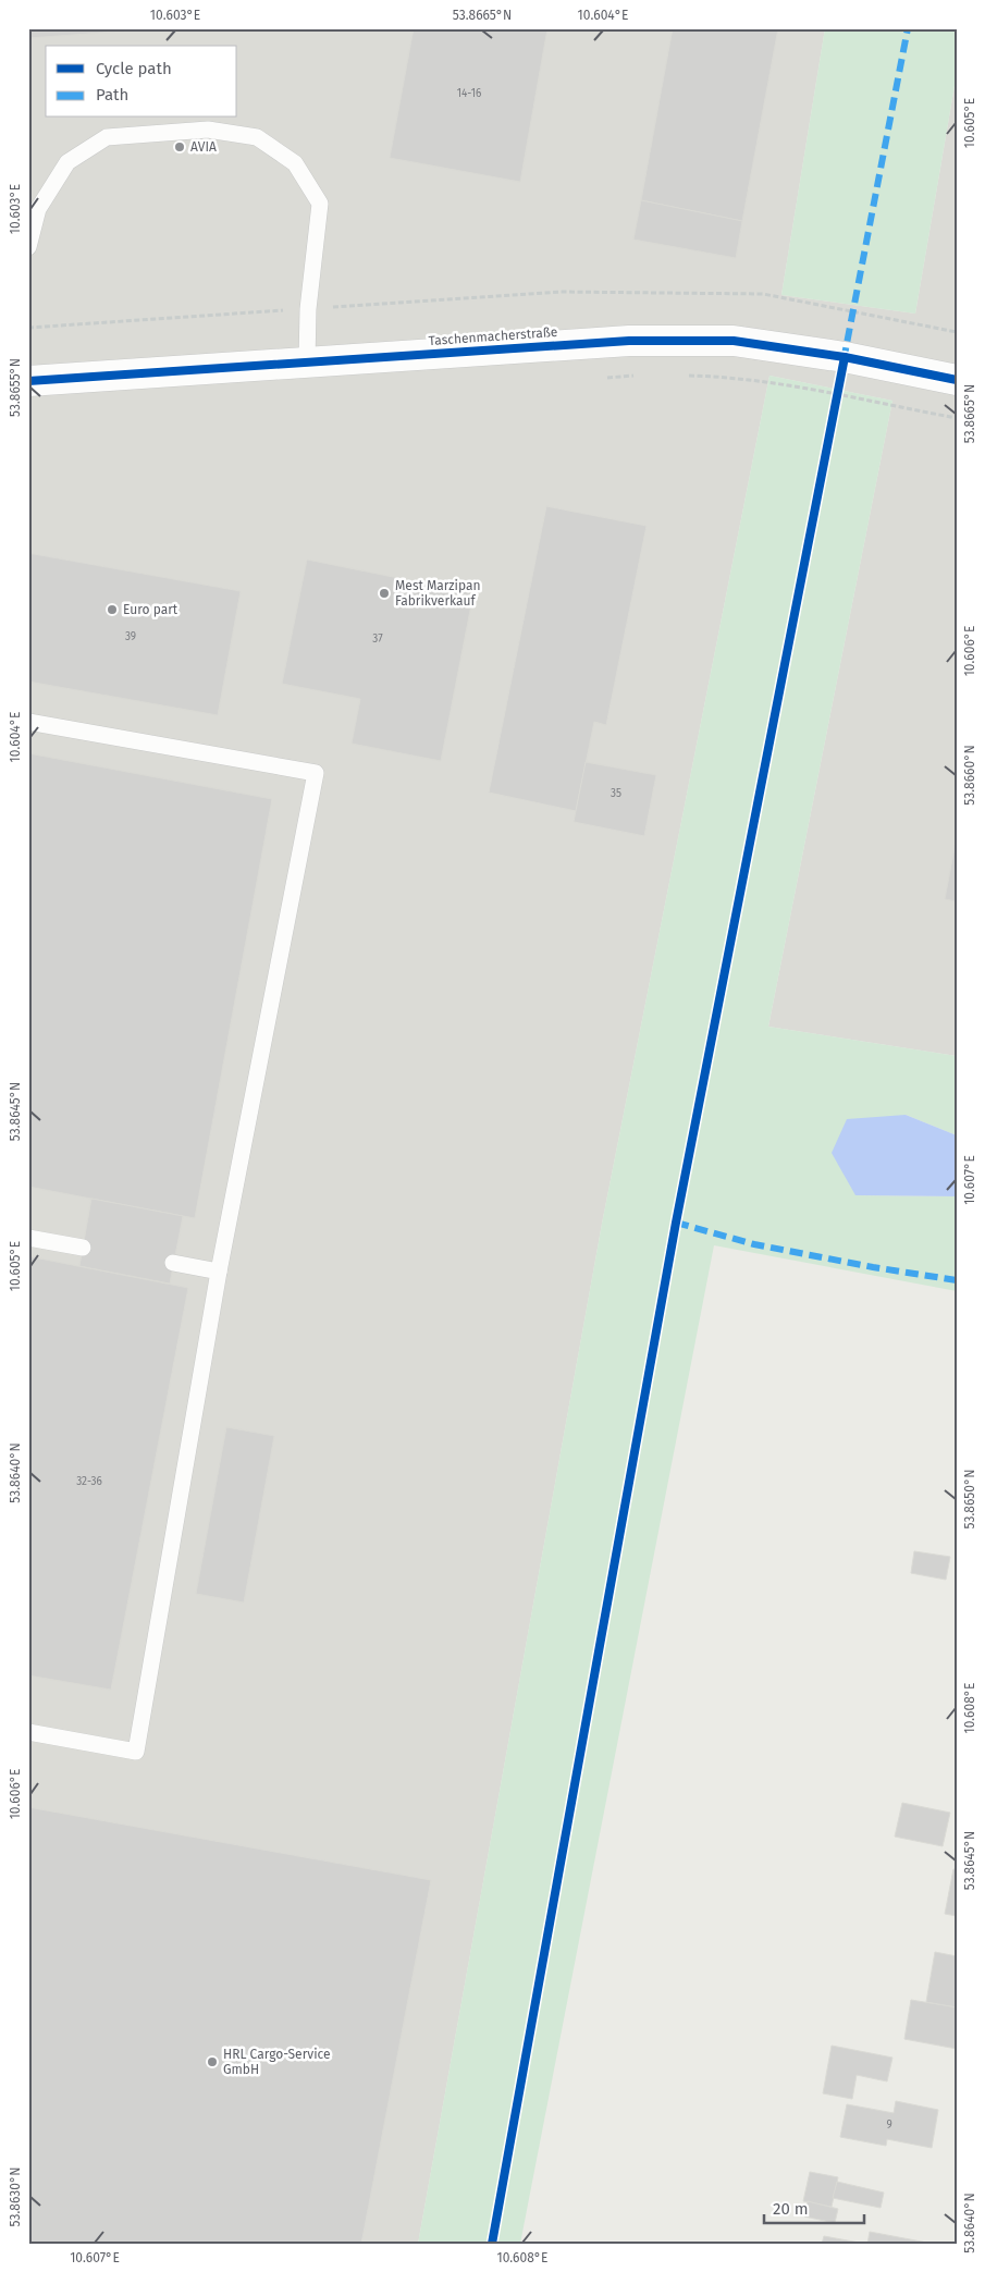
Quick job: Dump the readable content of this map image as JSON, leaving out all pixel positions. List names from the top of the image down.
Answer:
{
  "streets": {
    "street": ["Taschenmacherstraße"]
  },
  "places": [
    "AVIA",
    "Mest Marzipan Fabrikverkauf",
    "Euro part",
    "HRL Cargo-Service GmbH"
  ],
  "house_numbers": [
    "14-16",
    "39",
    "37",
    "35",
    "32-36",
    "9"
  ],
  "legend": ["Cycle path", "Path"],
  "scale_bar": "20 m",
  "coordinates": [
    "10.603°E",
    "53.8665°N",
    "10.604°E",
    "10.605°E",
    "53.8655°N",
    "10.606°E",
    "53.8660°N",
    "53.8645°N",
    "10.607°E",
    "53.8640°N",
    "53.8650°N",
    "10.608°E",
    "53.8630°N"
  ]
}
